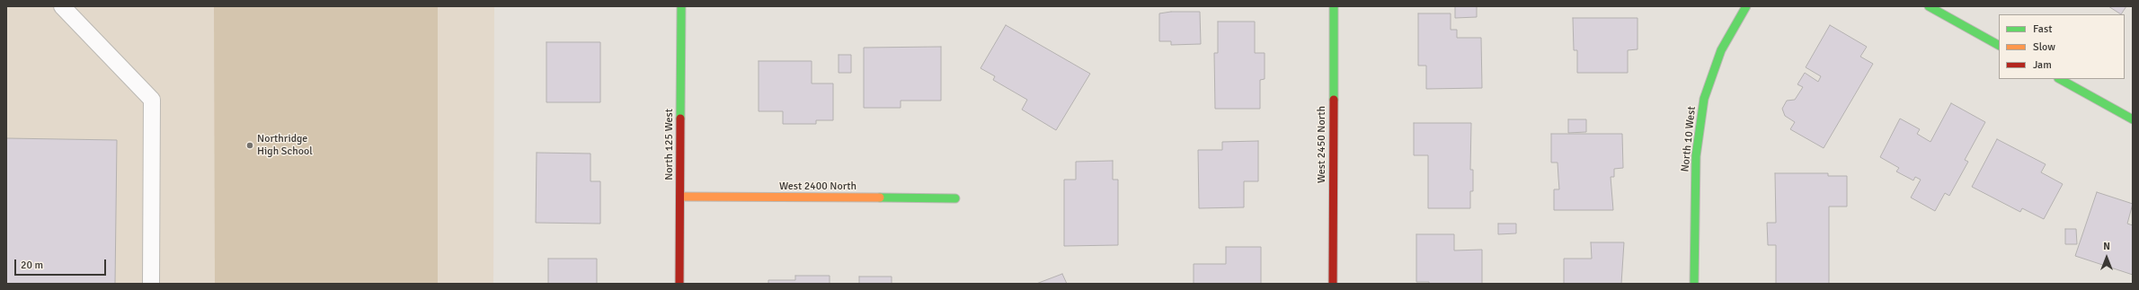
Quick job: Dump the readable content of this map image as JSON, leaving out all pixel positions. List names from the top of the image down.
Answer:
{
  "streets": {
    "street": [
      "North 10 West",
      "North 125 West",
      "West 2450 North",
      "West 2400 North"
    ]
  },
  "crossings": [
    ["North 125 West", "West 2400 North"]
  ],
  "places": ["Northridge High School"],
  "legend": ["Fast", "Slow", "Jam"],
  "scale_bar": "20 m",
  "north": "top"
}
